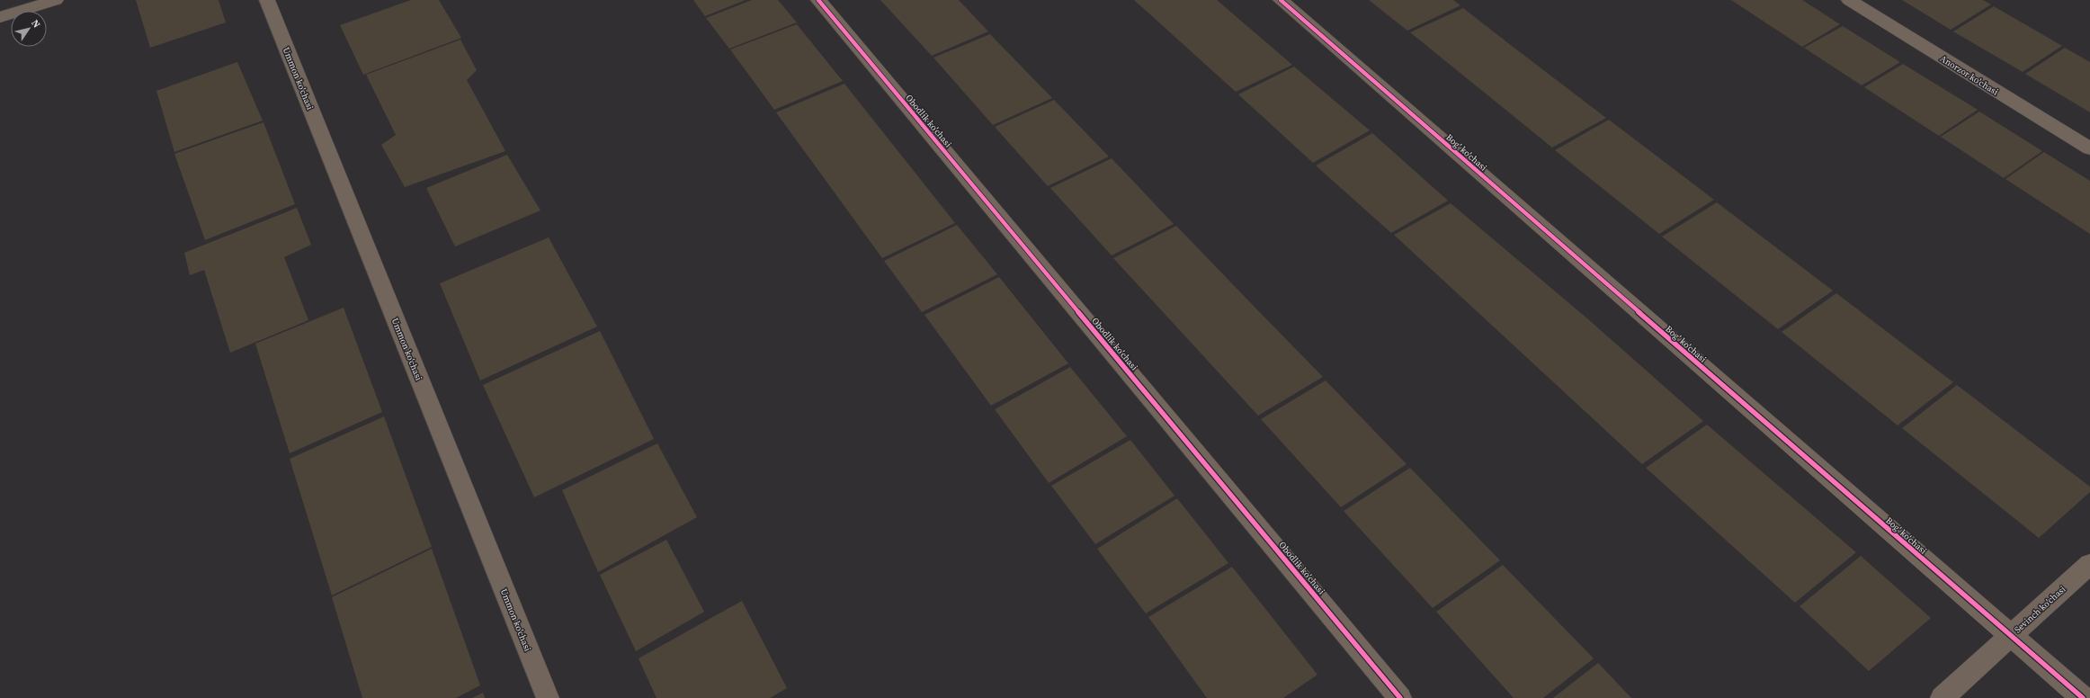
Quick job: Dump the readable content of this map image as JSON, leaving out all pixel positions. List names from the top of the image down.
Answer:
{
  "streets": {
    "street": [
      "Anorzor ko'chasi",
      "Ummon ko'chasi",
      "Obodlik ko'chasi",
      "Bog' ko'chasi",
      "Sevinch ko'chasi"
    ]
  },
  "crossings": [
    ["Bog' ko'chasi", "Sevinch ko'chasi"]
  ],
  "north": "top right"
}
